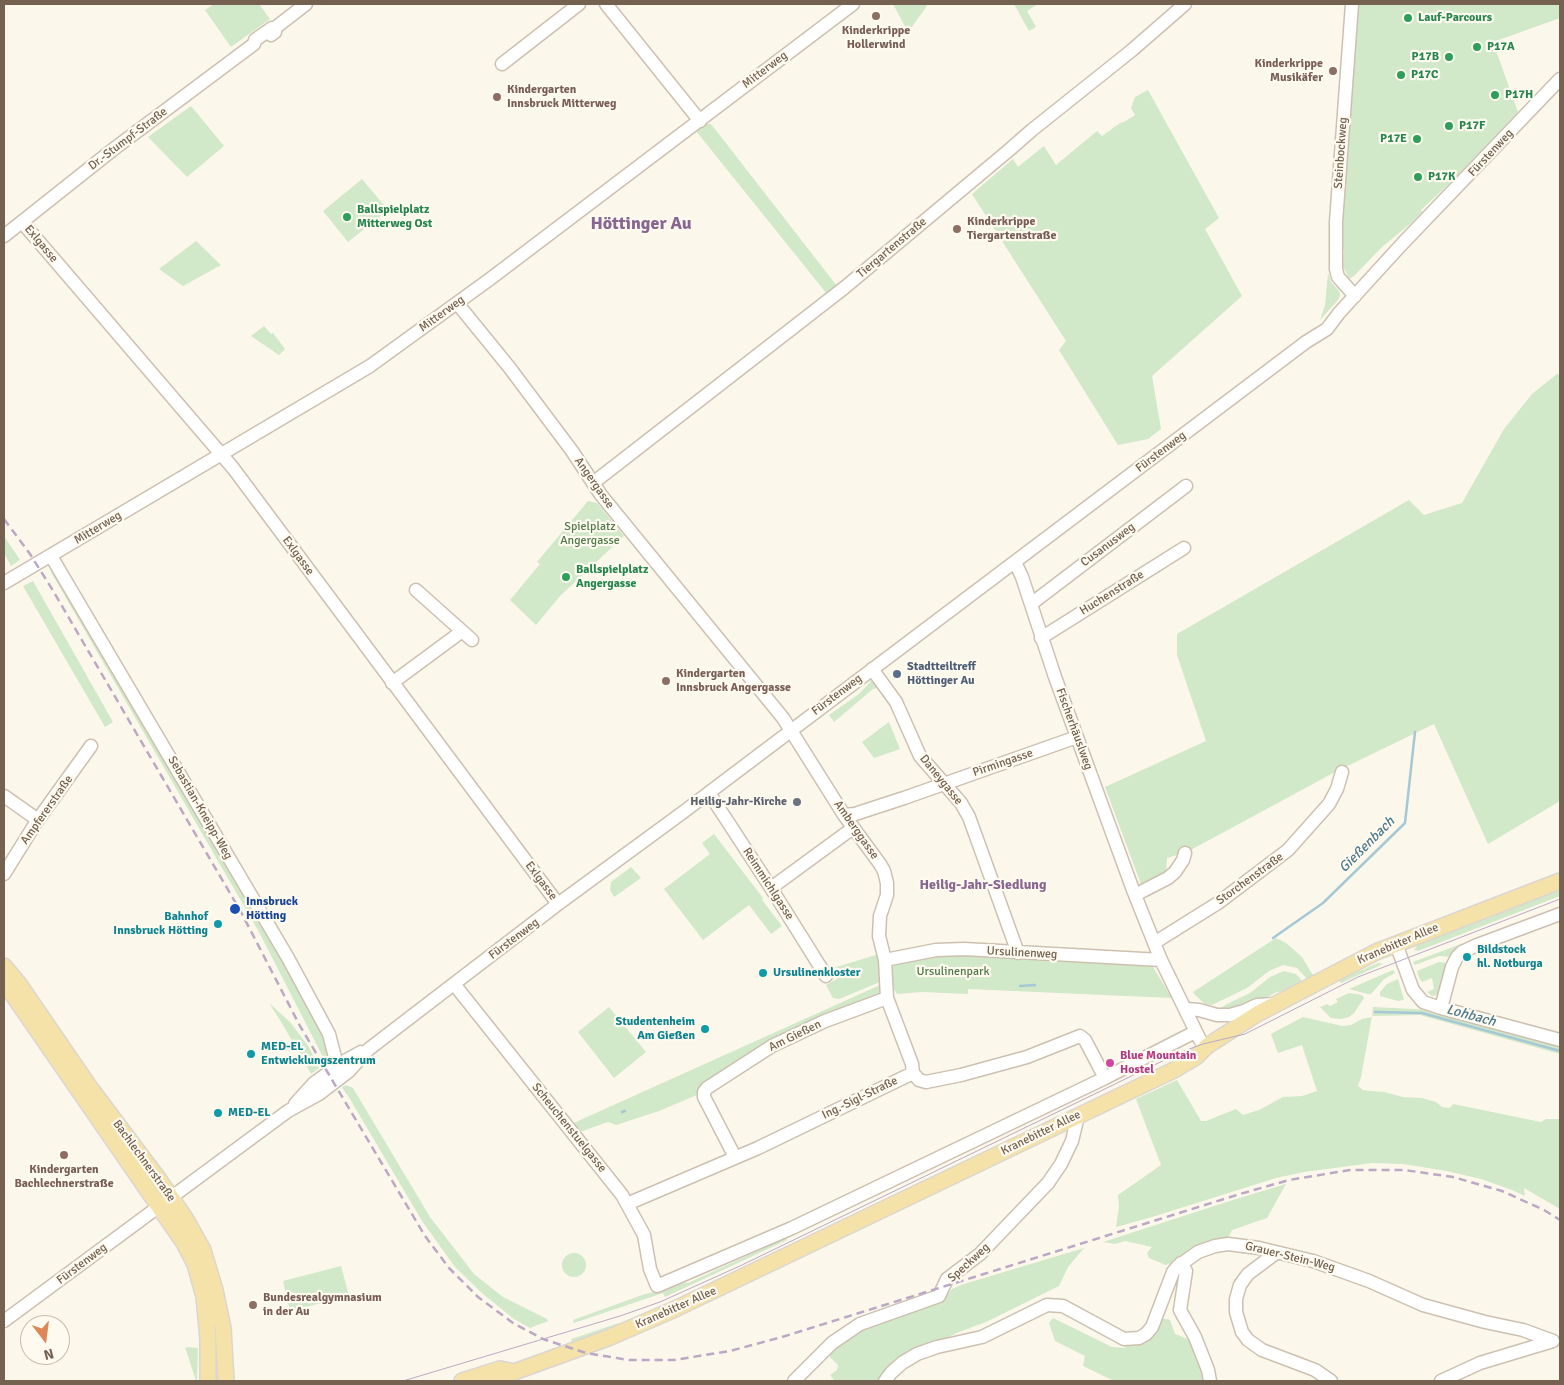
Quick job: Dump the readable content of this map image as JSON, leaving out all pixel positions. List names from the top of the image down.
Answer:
{
  "streets": {
    "main road": ["Kranebitter Allee", "Bachlechnerstraße"],
    "street": [
      "Mitterweg",
      "Dr.-Stumpf-Straße",
      "Steinbockweg",
      "Fürstenweg",
      "Exlgasse",
      "Tiergartenstraße",
      "Angergasse",
      "Cusanusweg",
      "Huchenstraße",
      "Fischerhäuslweg",
      "Pirmingasse",
      "Daneygasse",
      "Sebastian-Kneipp-Weg",
      "Ampfererstraße",
      "Amberggasse",
      "Storchenstraße",
      "Reimmichlgasse",
      "Ursulinenweg",
      "Am Gießen",
      "Ing.-Sigl-Straße",
      "Scheuchenstuelgasse",
      "Grauer-Stein-Weg",
      "Speckweg"
    ]
  },
  "crossings": [
    ["Mitterweg", "Exlgasse"],
    ["Mitterweg", "Angergasse"],
    ["Mitterweg", "Sebastian-Kneipp-Weg"],
    ["Dr.-Stumpf-Straße", "Exlgasse"],
    ["Steinbockweg", "Fürstenweg"],
    ["Fürstenweg", "Exlgasse"],
    ["Fürstenweg", "Angergasse"],
    ["Fürstenweg", "Fischerhäuslweg"],
    ["Fürstenweg", "Daneygasse"],
    ["Fürstenweg", "Sebastian-Kneipp-Weg"],
    ["Fürstenweg", "Amberggasse"],
    ["Fürstenweg", "Reimmichlgasse"],
    ["Fürstenweg", "Scheuchenstuelgasse"],
    ["Fürstenweg", "Bachlechnerstraße"],
    ["Tiergartenstraße", "Angergasse"],
    ["Angergasse", "Amberggasse"],
    ["Cusanusweg", "Fischerhäuslweg"],
    ["Huchenstraße", "Fischerhäuslweg"],
    ["Fischerhäuslweg", "Pirmingasse"],
    ["Fischerhäuslweg", "Storchenstraße"],
    ["Fischerhäuslweg", "Kranebitter Allee"],
    ["Fischerhäuslweg", "Ursulinenweg"],
    ["Pirmingasse", "Daneygasse"],
    ["Pirmingasse", "Amberggasse"],
    ["Daneygasse", "Ursulinenweg"],
    ["Amberggasse", "Ursulinenweg"],
    ["Amberggasse", "Am Gießen"],
    ["Kranebitter Allee", "Ing.-Sigl-Straße"],
    ["Kranebitter Allee", "Scheuchenstuelgasse"],
    ["Kranebitter Allee", "Speckweg"],
    ["Am Gießen", "Ing.-Sigl-Straße"],
    ["Ing.-Sigl-Straße", "Scheuchenstuelgasse"]
  ],
  "districts": ["Höttinger Au", "Heilig-Jahr-Siedlung"],
  "water": ["Gießenbach", "Lohbach"],
  "parks": ["Spielplatz Angergasse", "Ursulinenpark"],
  "places": [
    "Kinderkrippe Hollerwind",
    "Lauf-Parcours",
    "P17A",
    "P17B",
    "Kinderkrippe Musikäfer",
    "P17C",
    "P17H",
    "Kindergarten Innsbruck Mitterweg",
    "P17F",
    "P17E",
    "P17K",
    "Ballspielplatz Mitterweg Ost",
    "Kinderkrippe Tiergartenstraße",
    "Ballspielplatz Angergasse",
    "Stadtteiltreff Höttinger Au",
    "Kindergarten Innsbruck Angergasse",
    "Heilig-Jahr-Kirche",
    "Innsbruck Hötting",
    "Bahnhof Innsbruck Hötting",
    "Bildstock hl. Notburga",
    "Ursulinenkloster",
    "Studentenheim Am Gießen",
    "MED-EL Entwicklungszentrum",
    "Blue Mountain Hostel",
    "MED-EL",
    "Kindergarten Bachlechnerstraße",
    "Bundesrealgymnasium in der Au"
  ],
  "north": "bottom"
}
